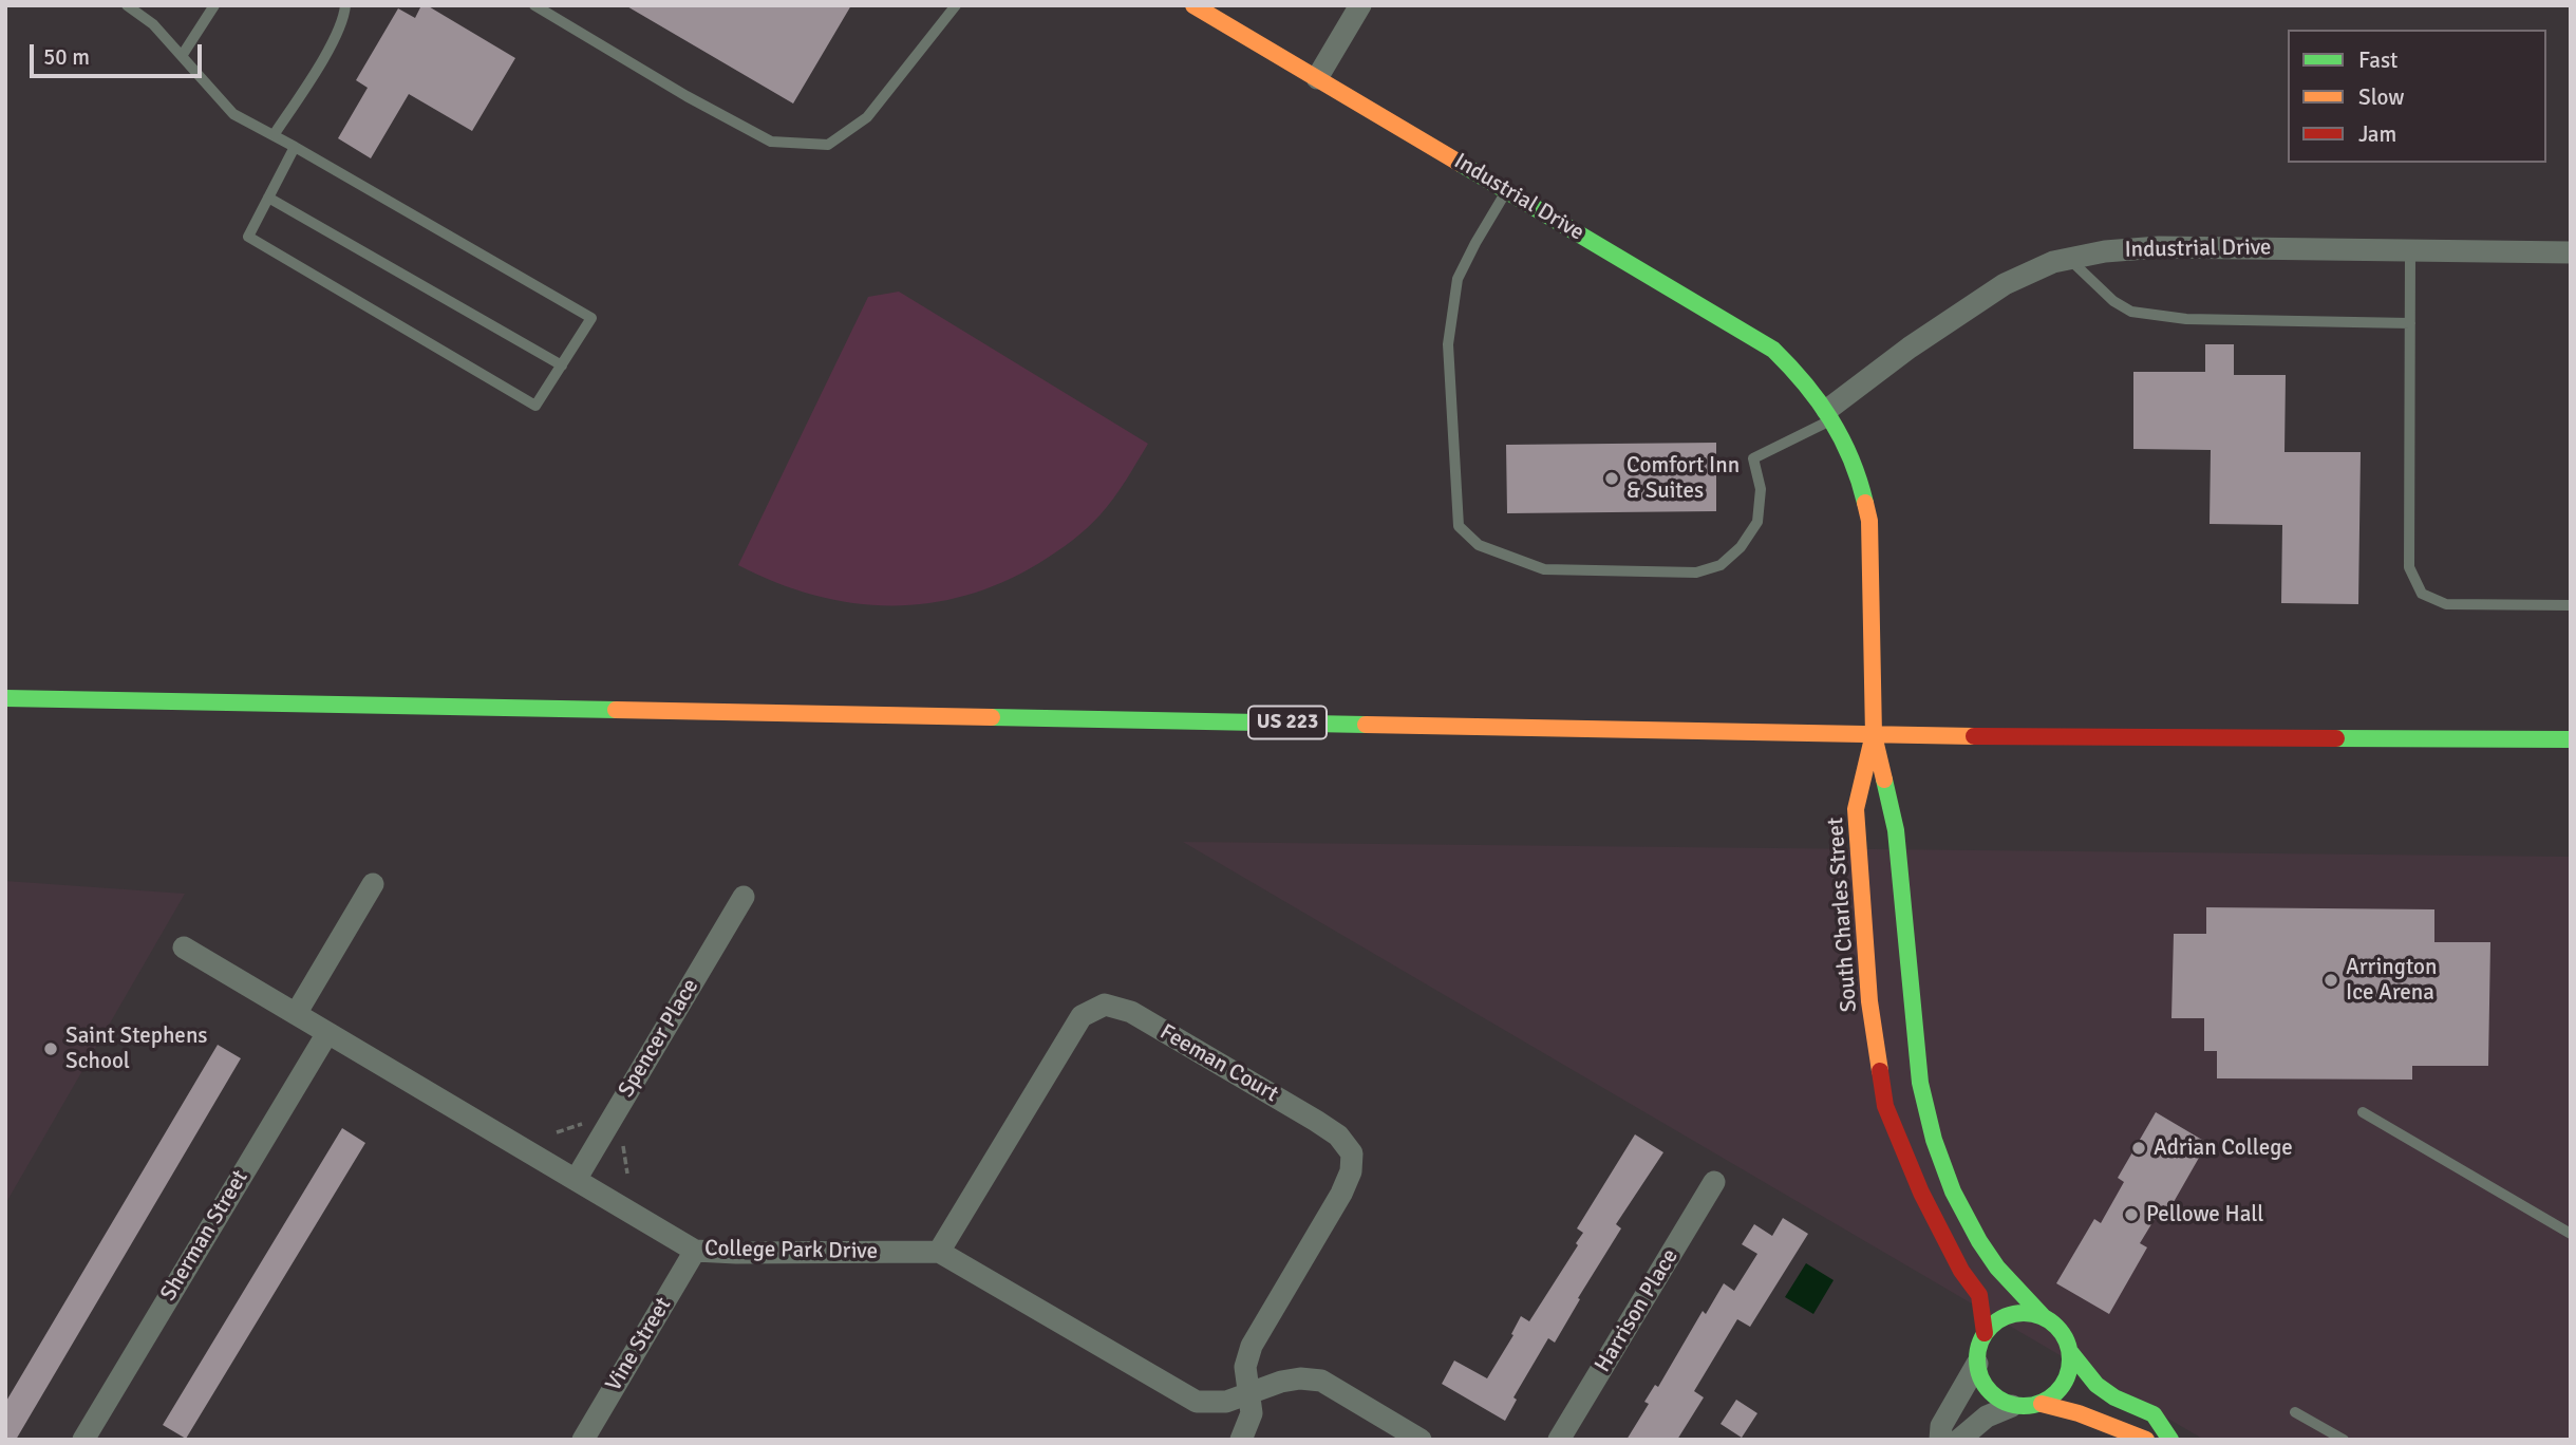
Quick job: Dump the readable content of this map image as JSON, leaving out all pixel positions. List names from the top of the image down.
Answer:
{
  "streets": {
    "main road": ["Industrial Drive", "US 223", "South Charles Street"],
    "street": [
      "Spencer Place",
      "Feeman Court",
      "Sherman Street",
      "College Park Drive",
      "Harrison Place",
      "Vine Street"
    ]
  },
  "crossings": [
    ["Industrial Drive", "US 223"],
    ["Industrial Drive", "South Charles Street"],
    ["US 223", "South Charles Street"],
    ["Spencer Place", "College Park Drive"],
    ["Feeman Court", "College Park Drive"],
    ["Sherman Street", "College Park Drive"],
    ["College Park Drive", "Vine Street"]
  ],
  "places": [
    "Comfort Inn & Suites",
    "Arrington Ice Arena",
    "Saint Stephens School",
    "Adrian College",
    "Pellowe Hall"
  ],
  "legend": ["Fast", "Slow", "Jam"],
  "scale_bar": "50 m"
}
